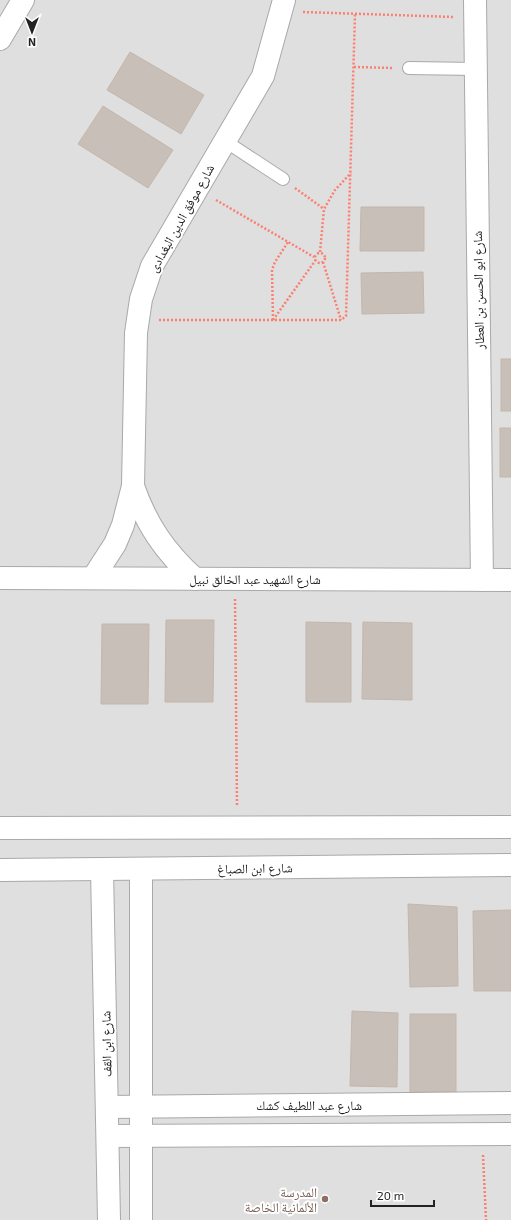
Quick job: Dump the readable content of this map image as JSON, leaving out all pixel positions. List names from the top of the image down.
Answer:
{
  "streets": {
    "street": [
      "شارع موفق الدين البغدادى",
      "شارع ابو الحسن بن العطار",
      "شارع الشهيد عبد الخالق نبيل",
      "شارع ابن الصباغ",
      "شارع ابن القف",
      "شارع عبد اللطيف كشك"
    ]
  },
  "crossings": [
    ["شارع موفق الدين البغدادى", "شارع الشهيد عبد الخالق نبيل"],
    ["شارع ابو الحسن بن العطار", "شارع الشهيد عبد الخالق نبيل"],
    ["شارع ابن الصباغ", "شارع ابن القف"],
    ["شارع ابن القف", "شارع عبد اللطيف كشك"]
  ],
  "places": ["المدرسة الألمانية الخاصة"],
  "scale_bar": "20 m",
  "north": "bottom"
}
